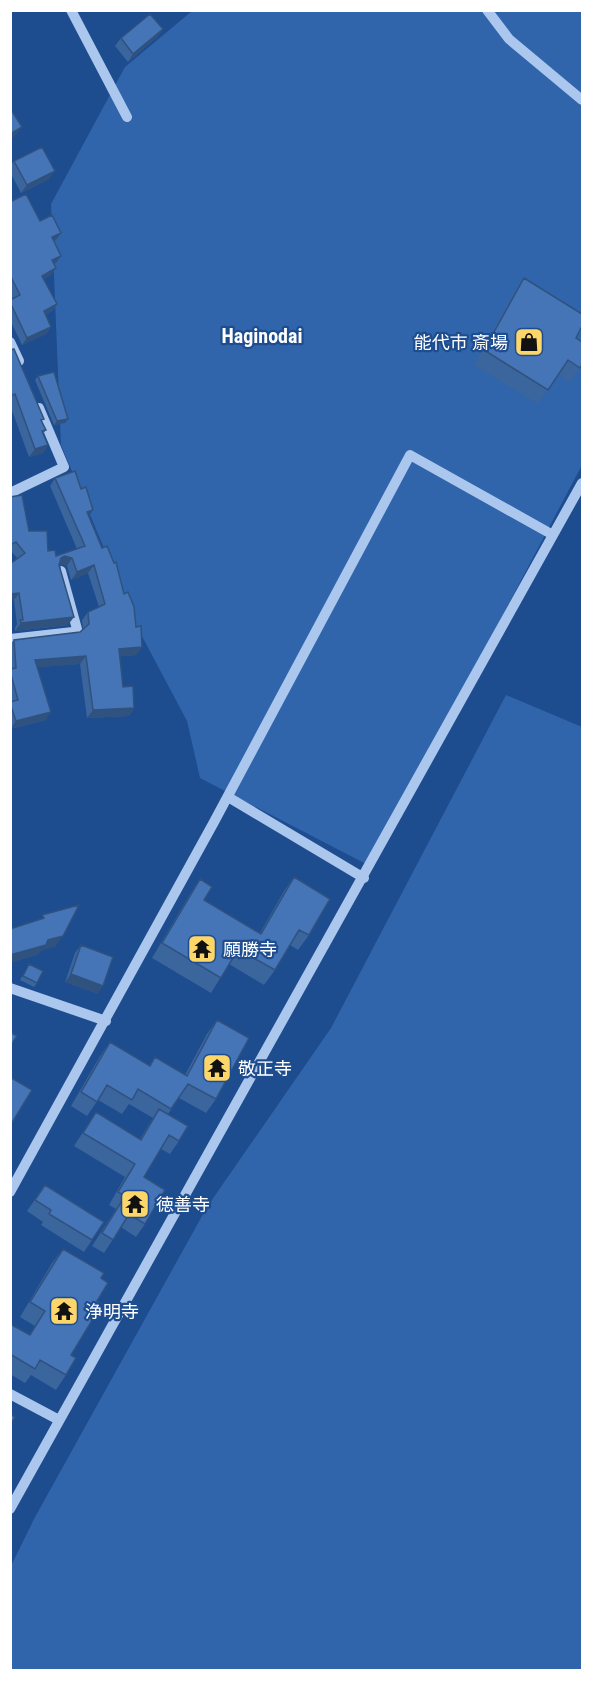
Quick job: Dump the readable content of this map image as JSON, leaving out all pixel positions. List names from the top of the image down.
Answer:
{
  "districts": ["Haginodai"],
  "places": {
    "shop": ["能代市 斎場"],
    "temple": [
      "願勝寺",
      "敬正寺",
      "徳善寺",
      "浄明寺"
    ]
  }
}
